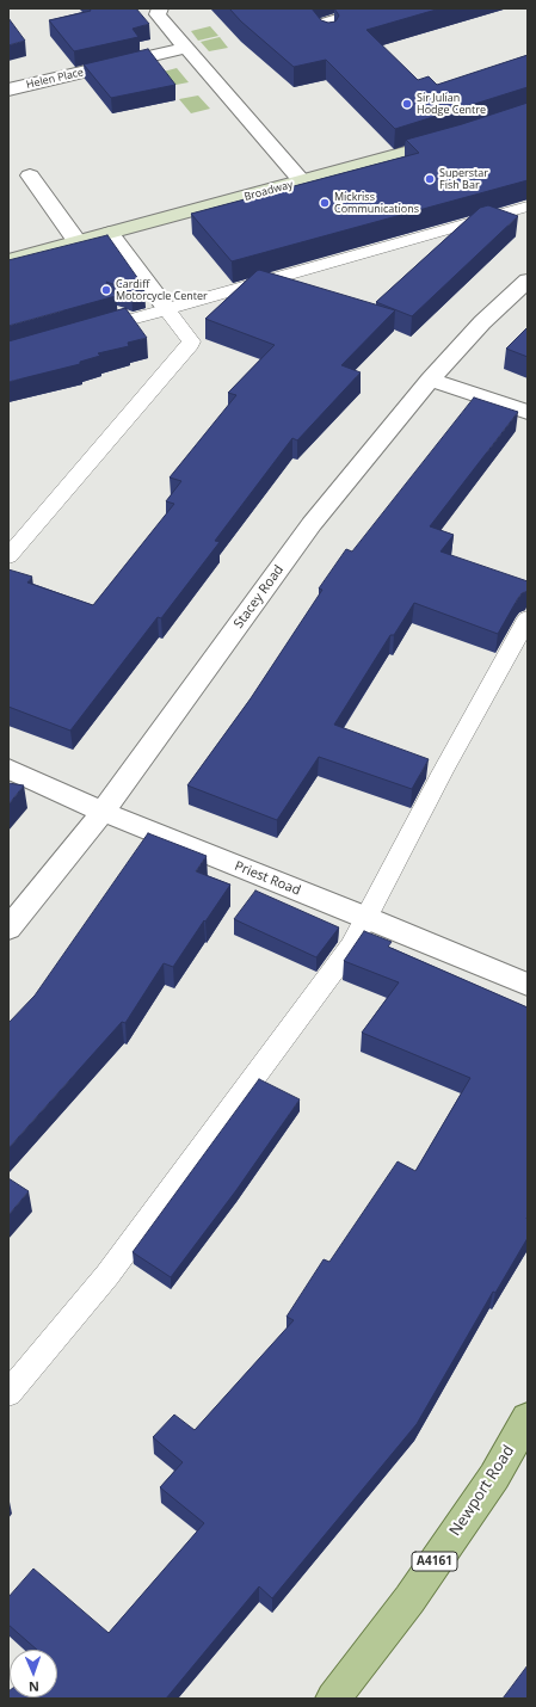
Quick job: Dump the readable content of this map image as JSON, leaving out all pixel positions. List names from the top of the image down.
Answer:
{
  "streets": {
    "main road": ["Broadway", "Newport Road", "A4161"],
    "street": ["Helen Place", "Stacey Road", "Priest Road"]
  },
  "crossings": [
    ["Stacey Road", "Priest Road"]
  ],
  "places": [
    "Sir Julian Hodge Centre",
    "Superstar Fish Bar",
    "Mickriss Communications",
    "Cardiff Motorcycle Center"
  ],
  "north": "bottom"
}
